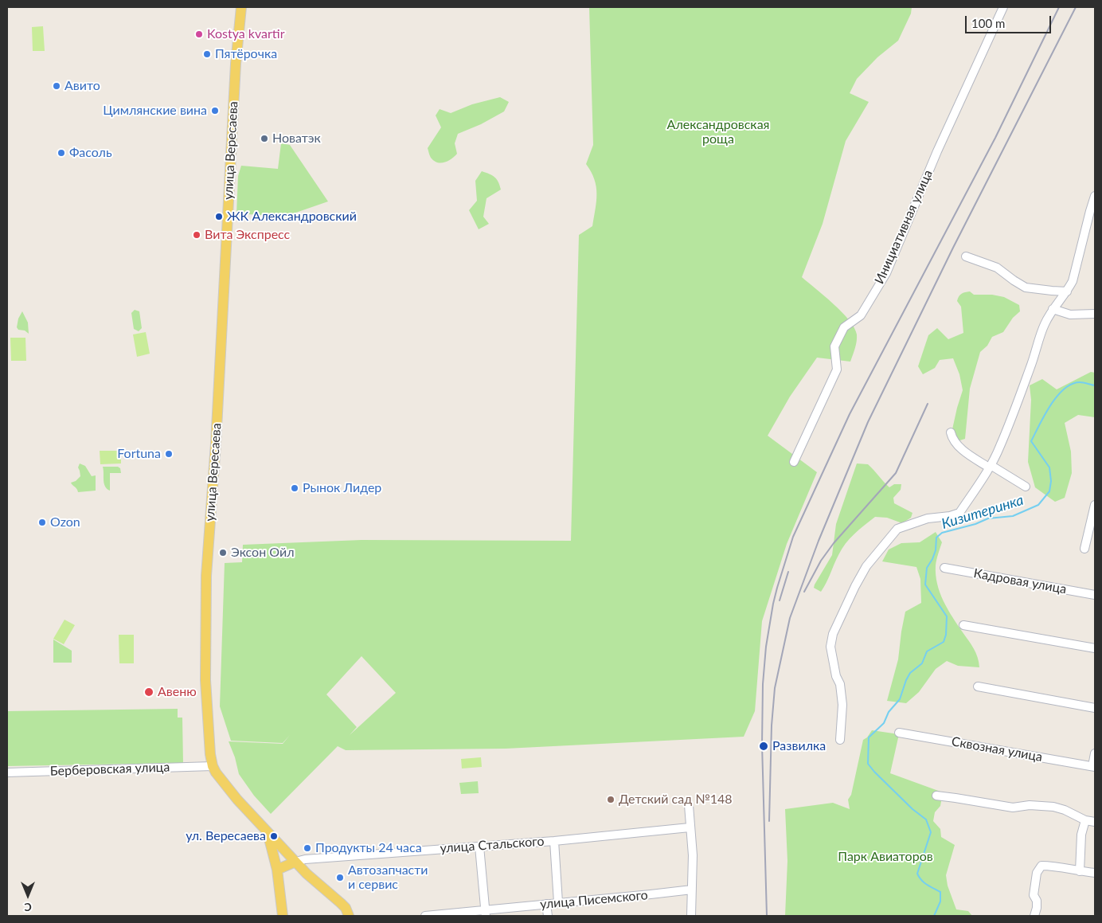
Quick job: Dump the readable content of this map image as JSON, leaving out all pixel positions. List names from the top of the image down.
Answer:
{
  "streets": {
    "main road": ["улица Вересаева"],
    "street": [
      "Инициативная улица",
      "Кадровая улица",
      "Сквозная улица",
      "Берберовская улица",
      "улица Стальского",
      "улица Писемского"
    ]
  },
  "crossings": [
    ["улица Вересаева", "Берберовская улица"]
  ],
  "water": ["Кизитеринка"],
  "parks": ["Александровская роща", "Парк Авиаторов"],
  "places": [
    "Kostya kvartir",
    "Пятёрочка",
    "Авито",
    "Цимлянские вина",
    "Новатэк",
    "Фасоль",
    "ЖК Александровский",
    "Вита Экспресс",
    "Fortuna",
    "Рынок Лидер",
    "Ozon",
    "Эксон Ойл",
    "Авеню",
    "Развилка",
    "Детский сад №148",
    "ул. Вересаева",
    "Продукты 24 часа",
    "Автозапчасти и сервис"
  ],
  "scale_bar": "100 m",
  "north": "bottom"
}
